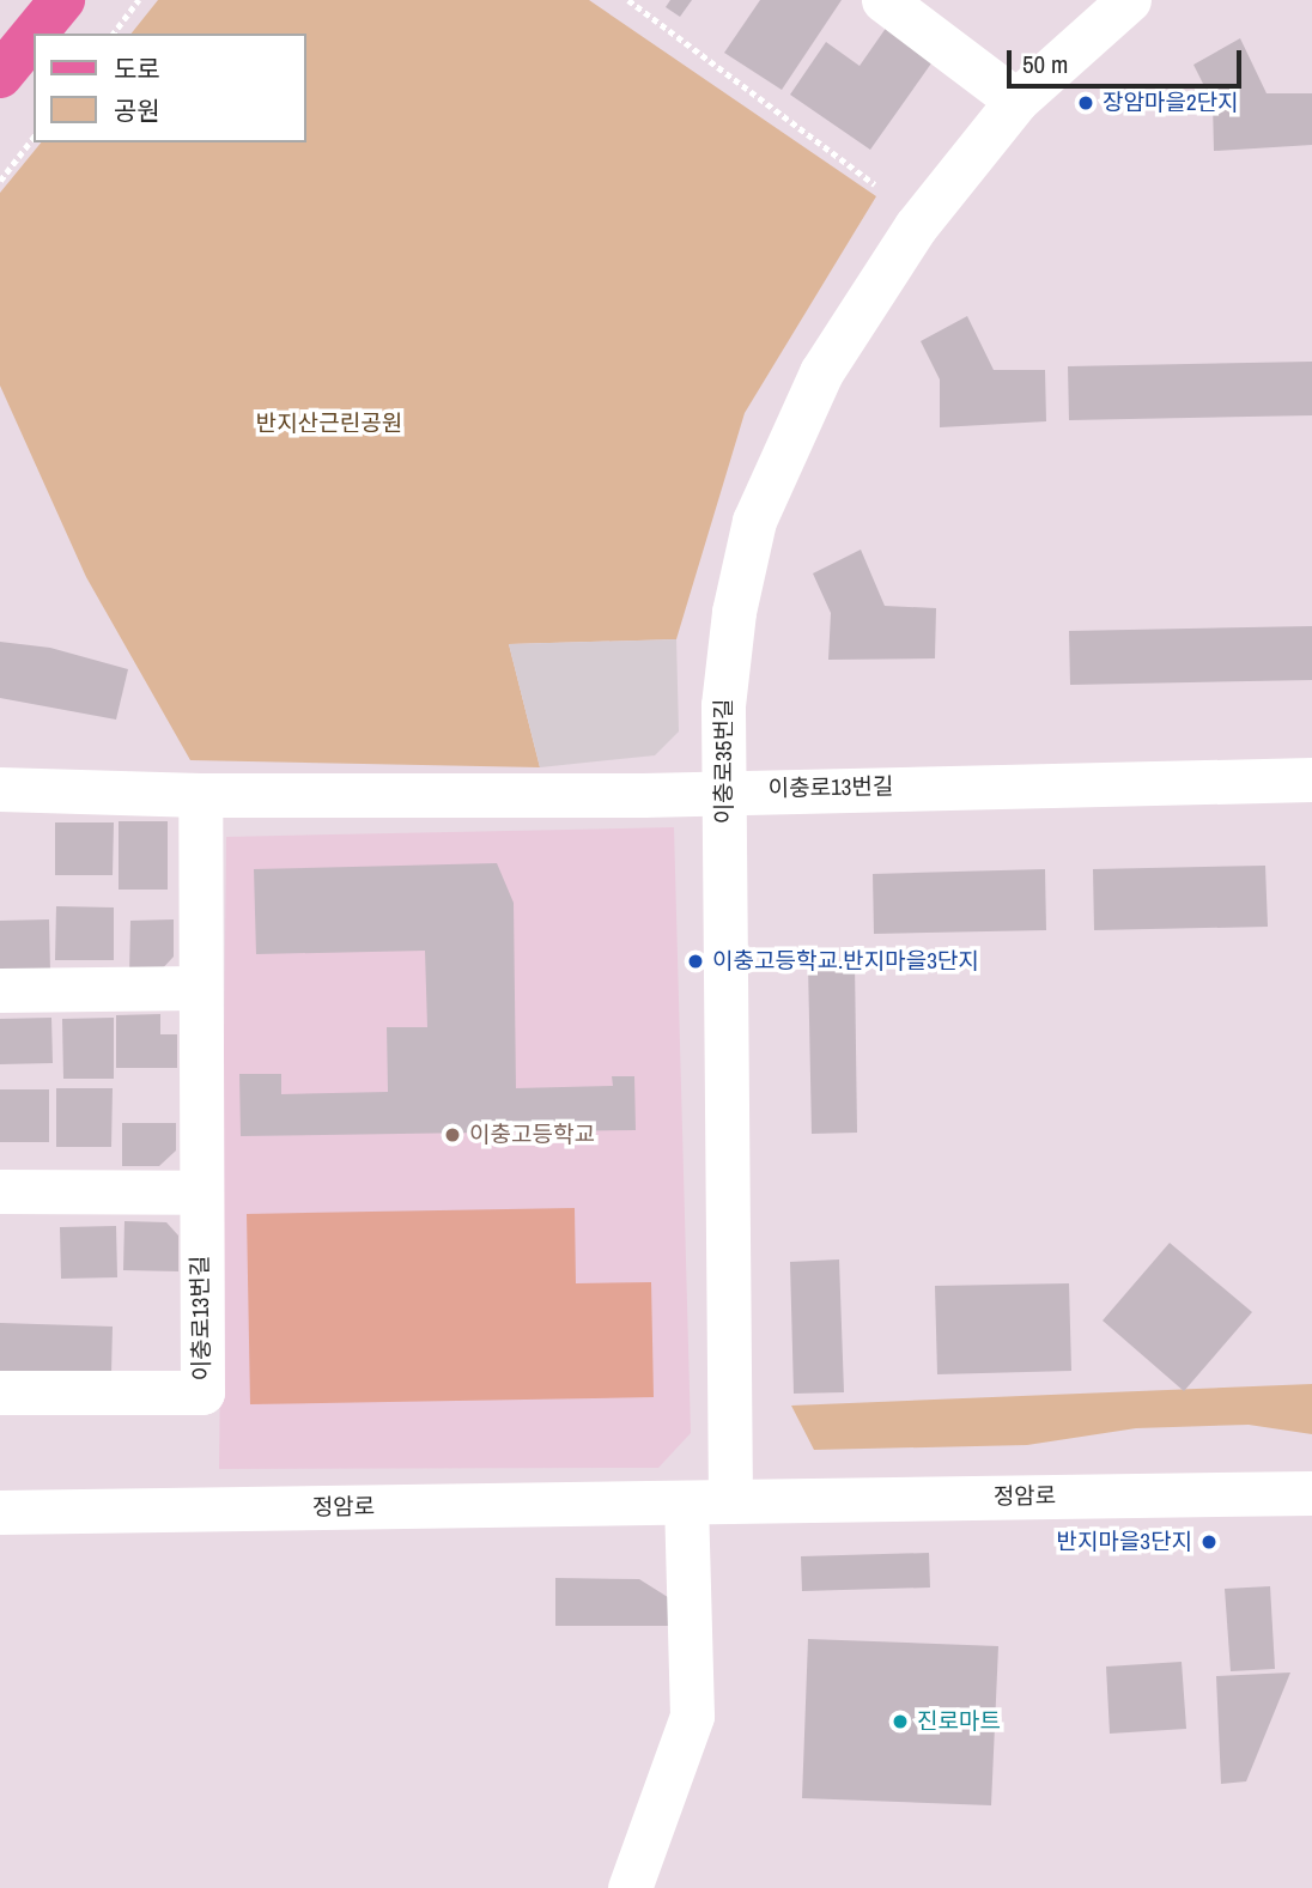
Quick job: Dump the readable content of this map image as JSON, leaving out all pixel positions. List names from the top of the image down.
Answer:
{
  "streets": {
    "street": ["이충로35번길", "이충로13번길", "정암로"]
  },
  "crossings": [
    ["이충로35번길", "이충로13번길"],
    ["이충로35번길", "정암로"]
  ],
  "parks": ["반지산근린공원"],
  "places": [
    "장암마을2단지",
    "이충고등학교.반지마을3단지",
    "이충고등학교",
    "반지마을3단지",
    "진로마트"
  ],
  "legend": ["도로", "공원"],
  "scale_bar": "50 m"
}
